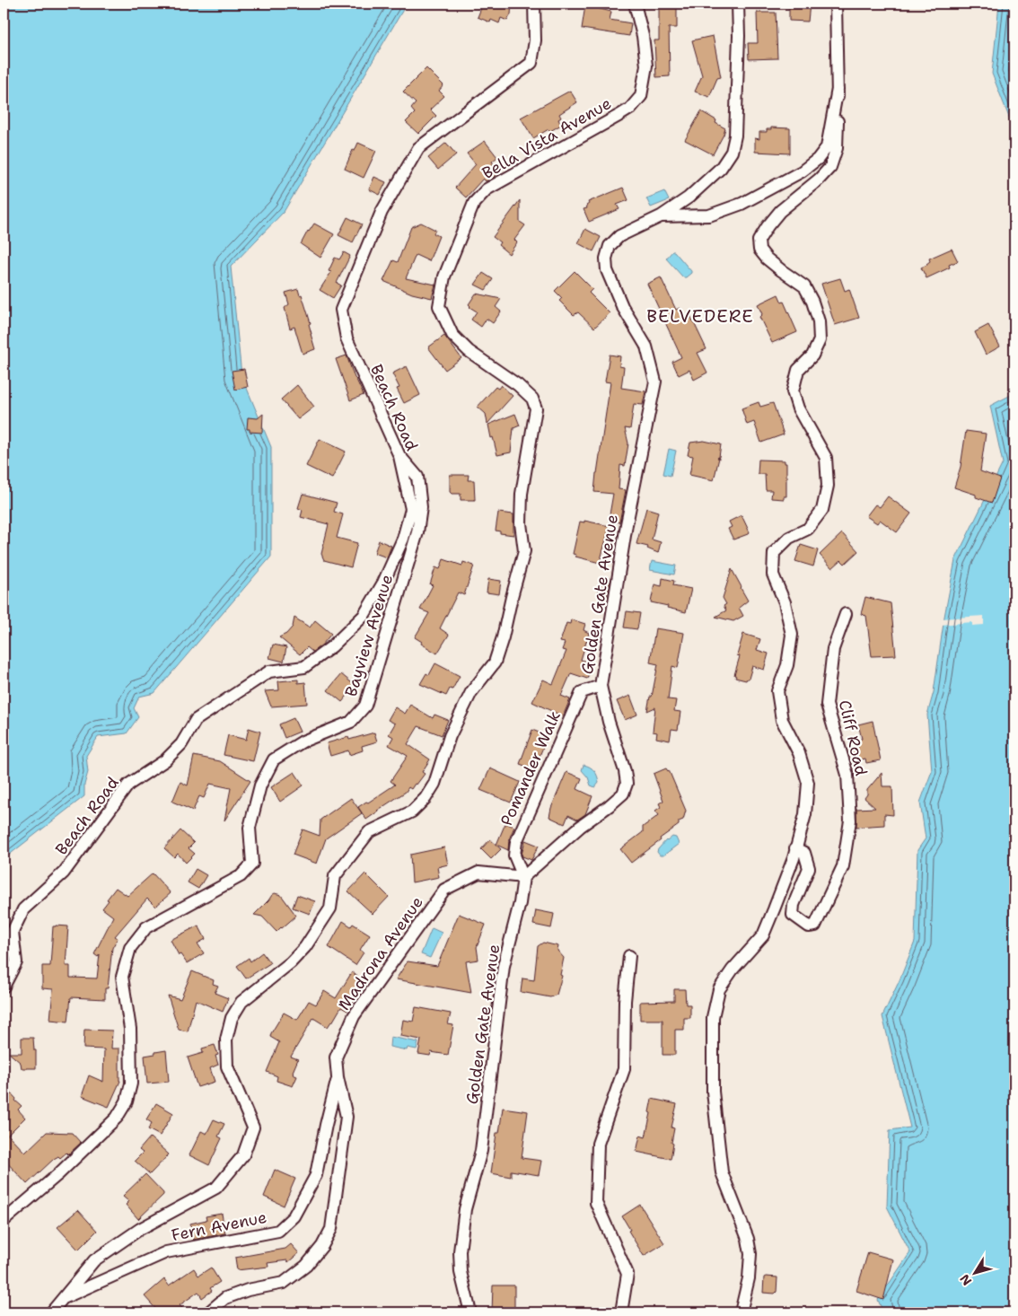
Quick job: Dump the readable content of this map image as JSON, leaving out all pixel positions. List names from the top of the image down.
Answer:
{
  "streets": {
    "street": [
      "Bella Vista Avenue",
      "Beach Road",
      "Golden Gate Avenue",
      "Bayview Avenue",
      "Cliff Road",
      "Pomander Walk",
      "Madrona Avenue",
      "Fern Avenue"
    ]
  },
  "crossings": [
    ["Bella Vista Avenue", "Fern Avenue"],
    ["Beach Road", "Bayview Avenue"],
    ["Golden Gate Avenue", "Pomander Walk"],
    ["Golden Gate Avenue", "Madrona Avenue"],
    ["Pomander Walk", "Madrona Avenue"],
    ["Madrona Avenue", "Fern Avenue"]
  ],
  "districts": ["BELVEDERE"],
  "north": "bottom left"
}
